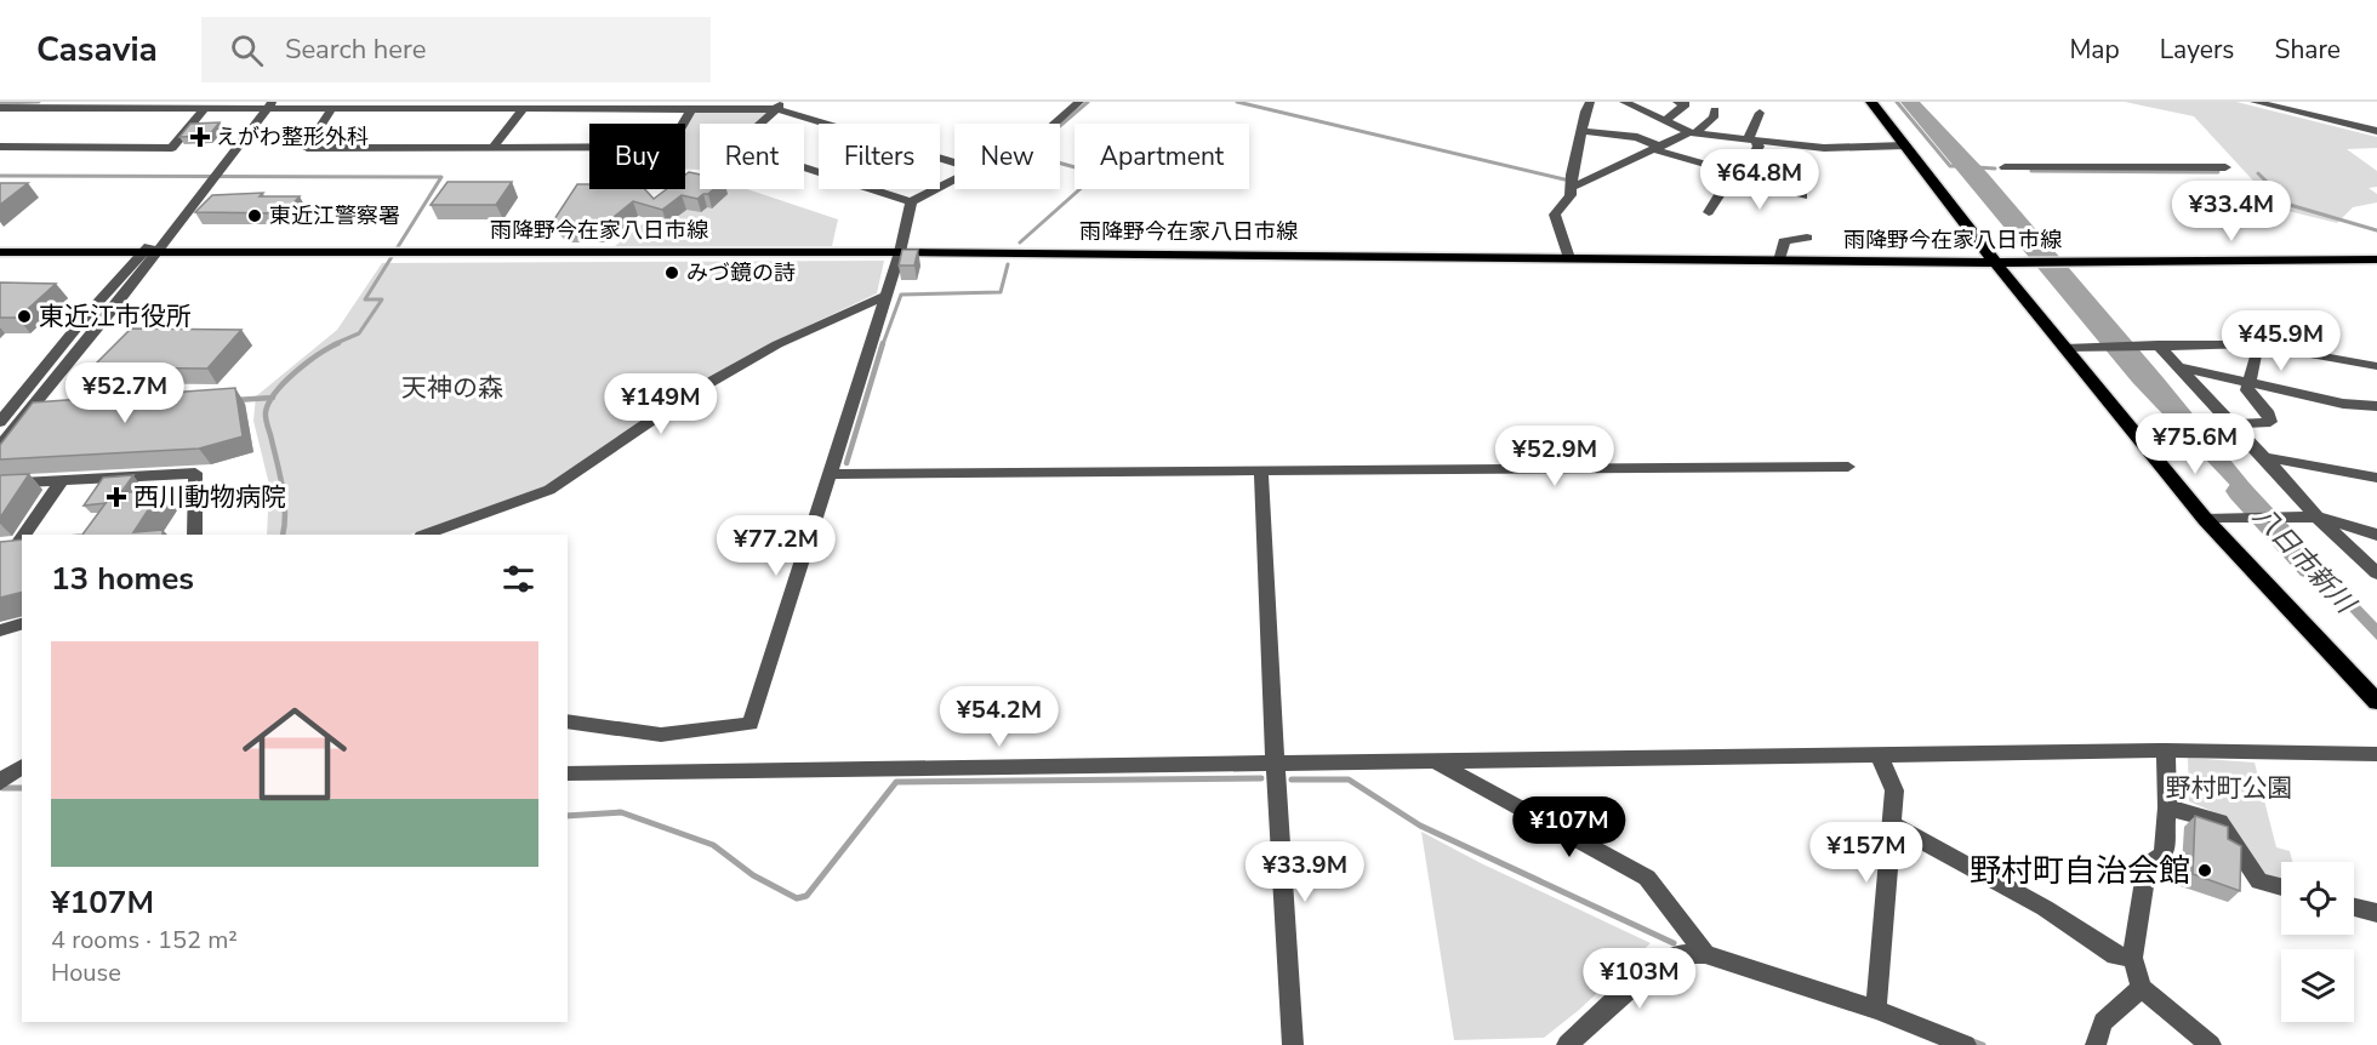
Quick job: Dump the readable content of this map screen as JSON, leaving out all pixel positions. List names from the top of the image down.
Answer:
{
  "streets": {
    "main road": ["雨降野今在家八日市線"]
  },
  "water": ["八日市新川"],
  "parks": ["天神の森", "野村町公園"],
  "places": {
    "health": ["えがわ整形外科", "西川動物病院"],
    "other": [
      "東近江警察署",
      "みづ鏡の詩",
      "東近江市役所",
      "野村町自治会館"
    ]
  },
  "page": {
    "header": "Casavia",
    "search": "Search here",
    "nav": ["Map", "Layers", "Share"],
    "chip": [
      "Buy",
      "Rent",
      "Filters",
      "New",
      "Apartment"
    ],
    "price": [
      "¥64.8M",
      "¥33.4M",
      "¥45.9M",
      "¥52.7M",
      "¥149M",
      "¥75.6M",
      "¥52.9M",
      "¥77.2M",
      "¥54.2M",
      "¥107M",
      "¥157M",
      "¥33.9M",
      "¥103M"
    ],
    "heading": "13 homes",
    "list": [
      {
        "name": "¥107M",
        "note": "4 rooms · 152 m² · House"
      }
    ]
  }
}
